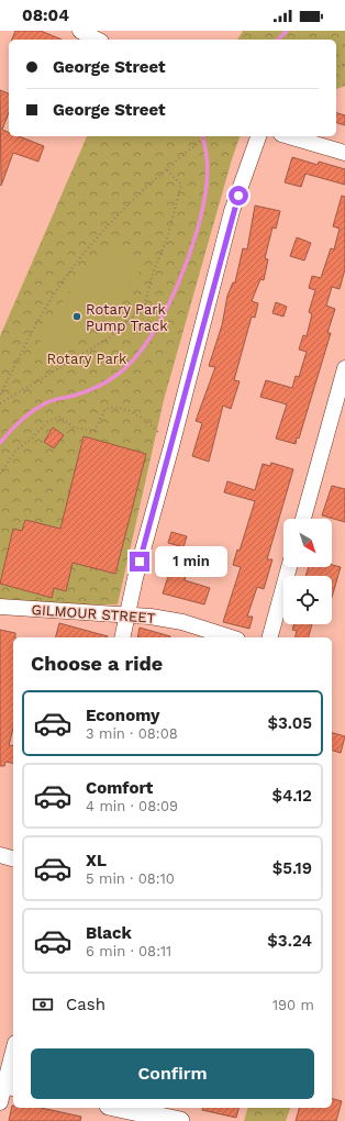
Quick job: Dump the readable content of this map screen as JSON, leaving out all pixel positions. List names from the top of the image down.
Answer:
{
  "streets": {
    "street": ["GILMOUR STREET"]
  },
  "parks": ["Rotary Park"],
  "places": ["Rotary Park Pump Track"],
  "north": "bottom right",
  "page": {
    "status": "08:04",
    "banner": ["George Street", "George Street"],
    "bubble": "1 min",
    "heading": "Choose a ride",
    "list": [
      {
        "name": "Economy",
        "note": "3 min · 08:08",
        "value": "$3.05"
      },
      {
        "name": "Comfort",
        "note": "4 min · 08:09",
        "value": "$4.12"
      },
      {
        "name": "XL",
        "note": "5 min · 08:10",
        "value": "$5.19"
      },
      {
        "name": "Black",
        "note": "6 min · 08:11",
        "value": "$3.24"
      }
    ],
    "pay": ["Cash", "190 m"],
    "buttons": "Confirm"
  }
}
